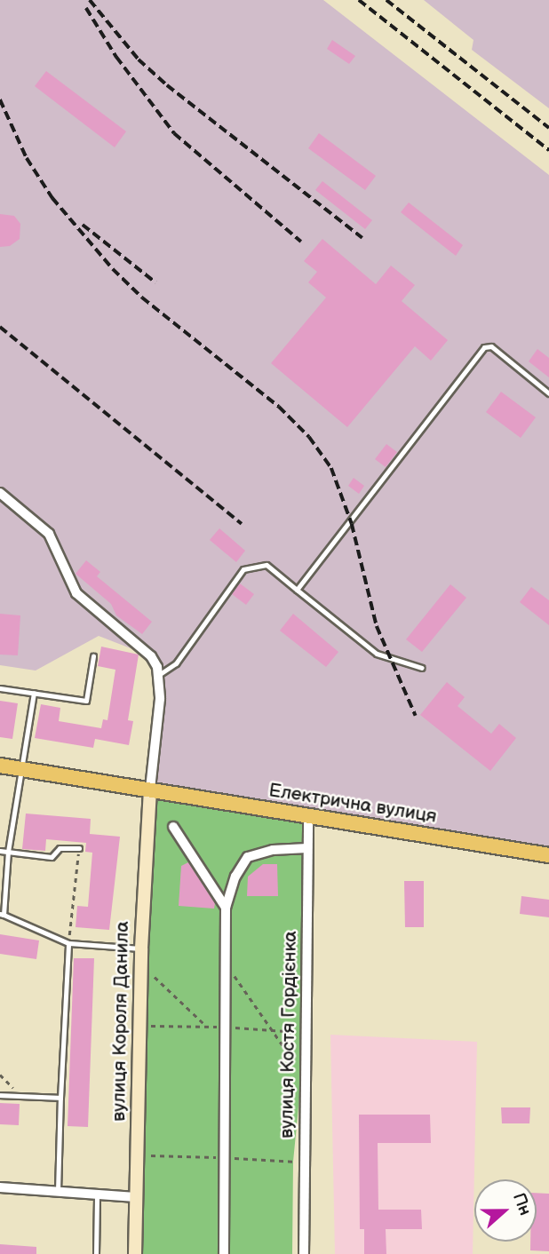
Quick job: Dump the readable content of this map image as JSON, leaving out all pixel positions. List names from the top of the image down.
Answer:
{
  "streets": {
    "main road": ["Електрична вулиця", "вулиця Короля Данила"],
    "street": ["вулиця Костя Гордієнка"]
  },
  "crossings": [
    ["Електрична вулиця", "вулиця Короля Данила"],
    ["Електрична вулиця", "вулиця Костя Гордієнка"]
  ],
  "north": "right"
}
